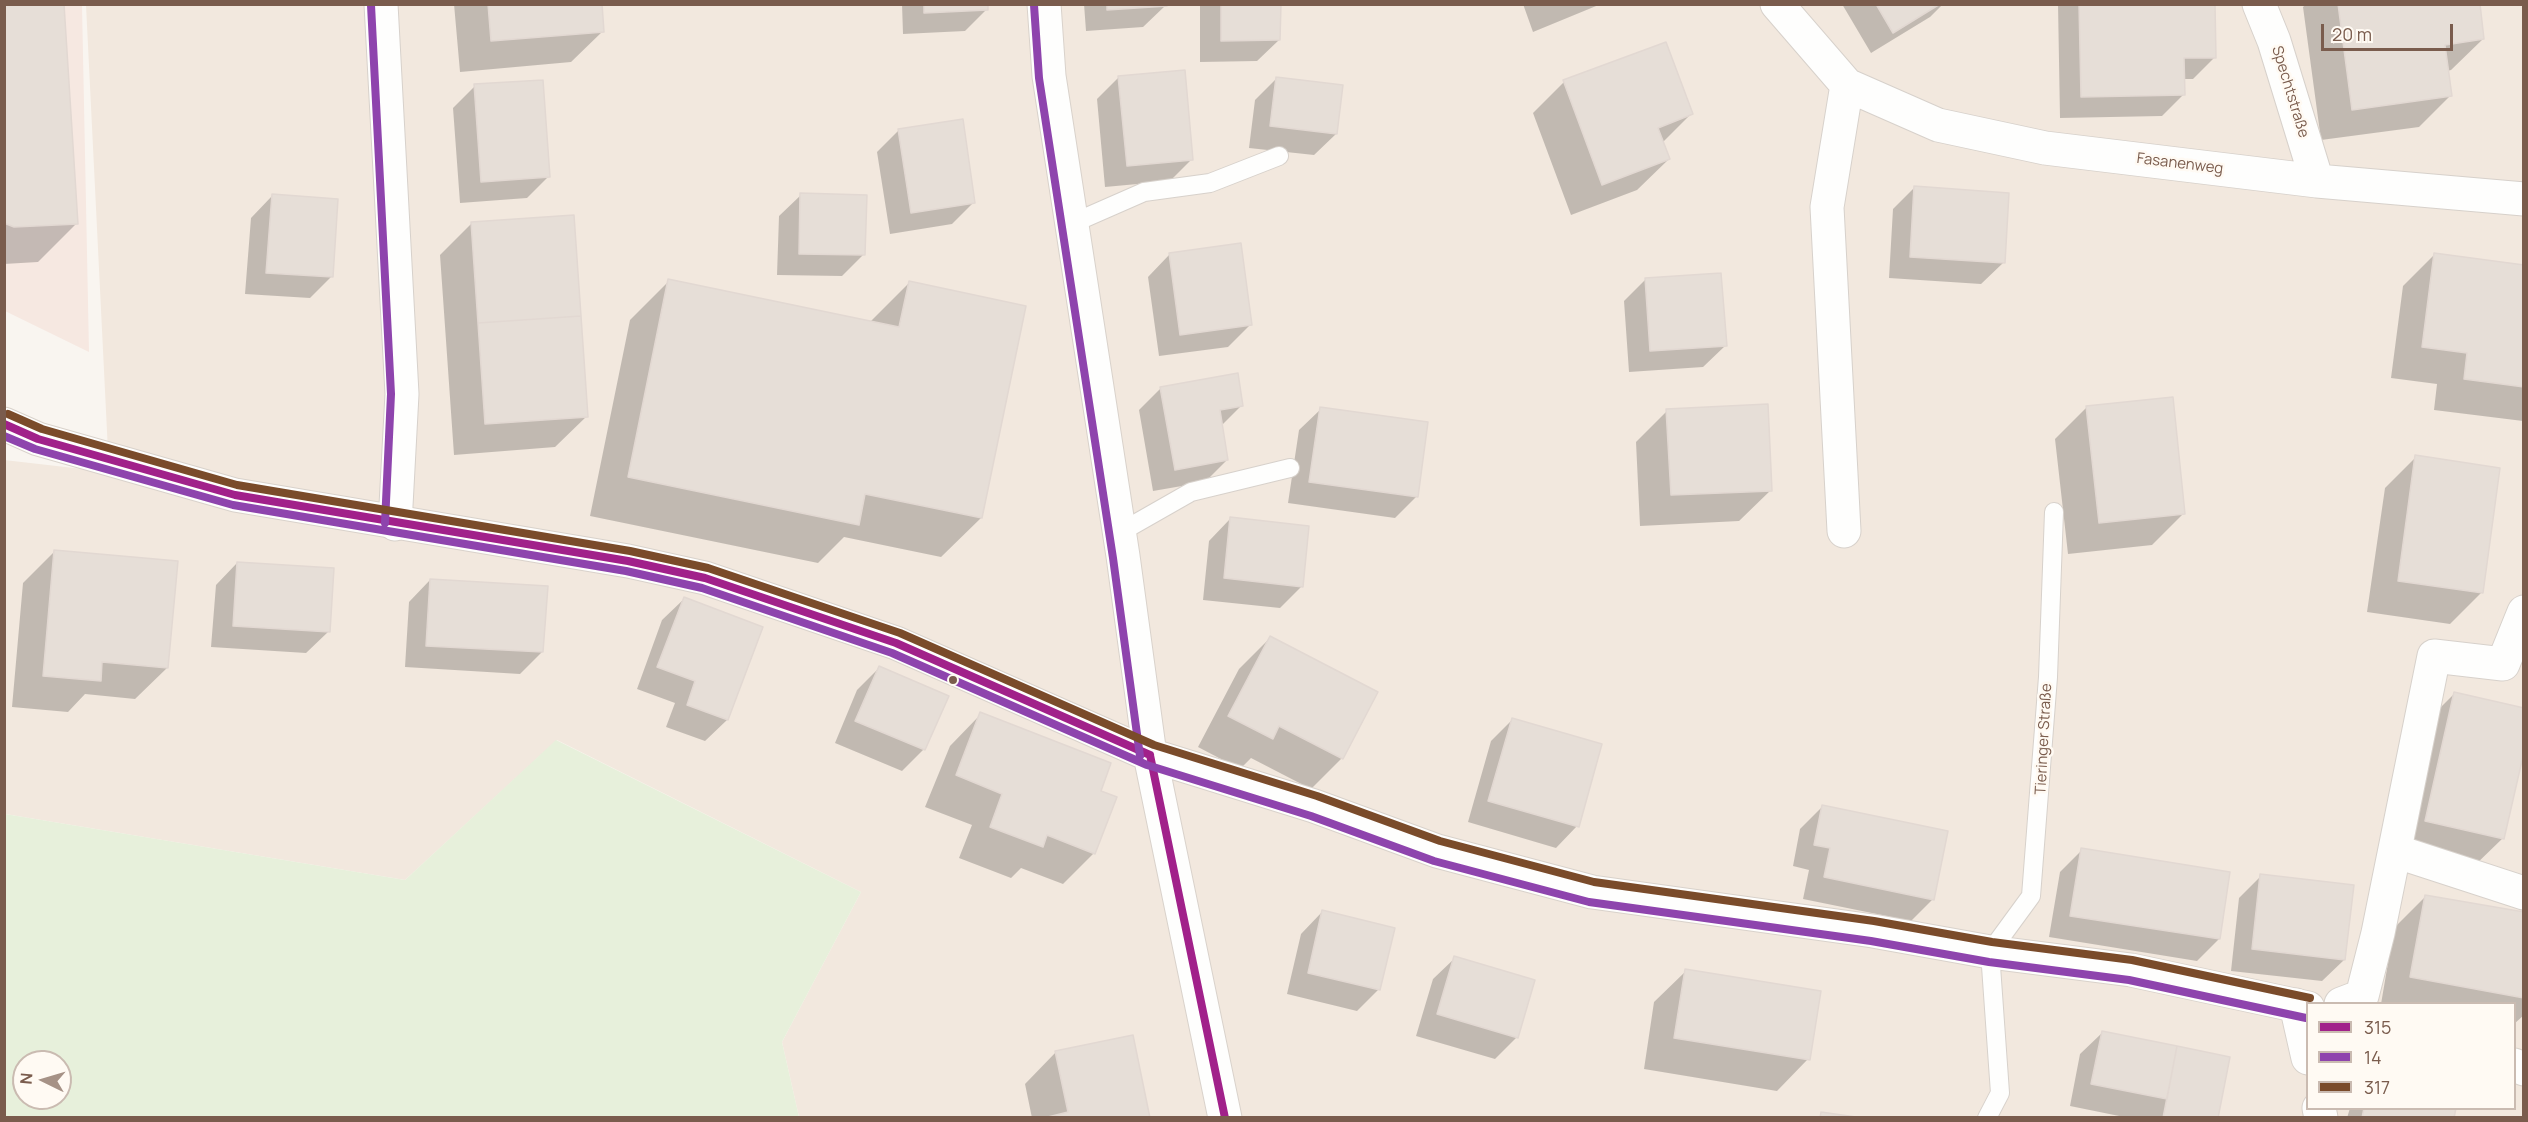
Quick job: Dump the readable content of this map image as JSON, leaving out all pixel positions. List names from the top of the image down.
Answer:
{
  "streets": {
    "street": ["Spechtstraße", "Fasanenweg"],
    "lane": ["Tieringer Straße"]
  },
  "crossings": [
    ["Spechtstraße", "Fasanenweg"]
  ],
  "lines": ["transit line 14", "transit line 317", "transit line 315"],
  "legend": ["315", "14", "317"],
  "scale_bar": "20 m",
  "north": "left"
}
